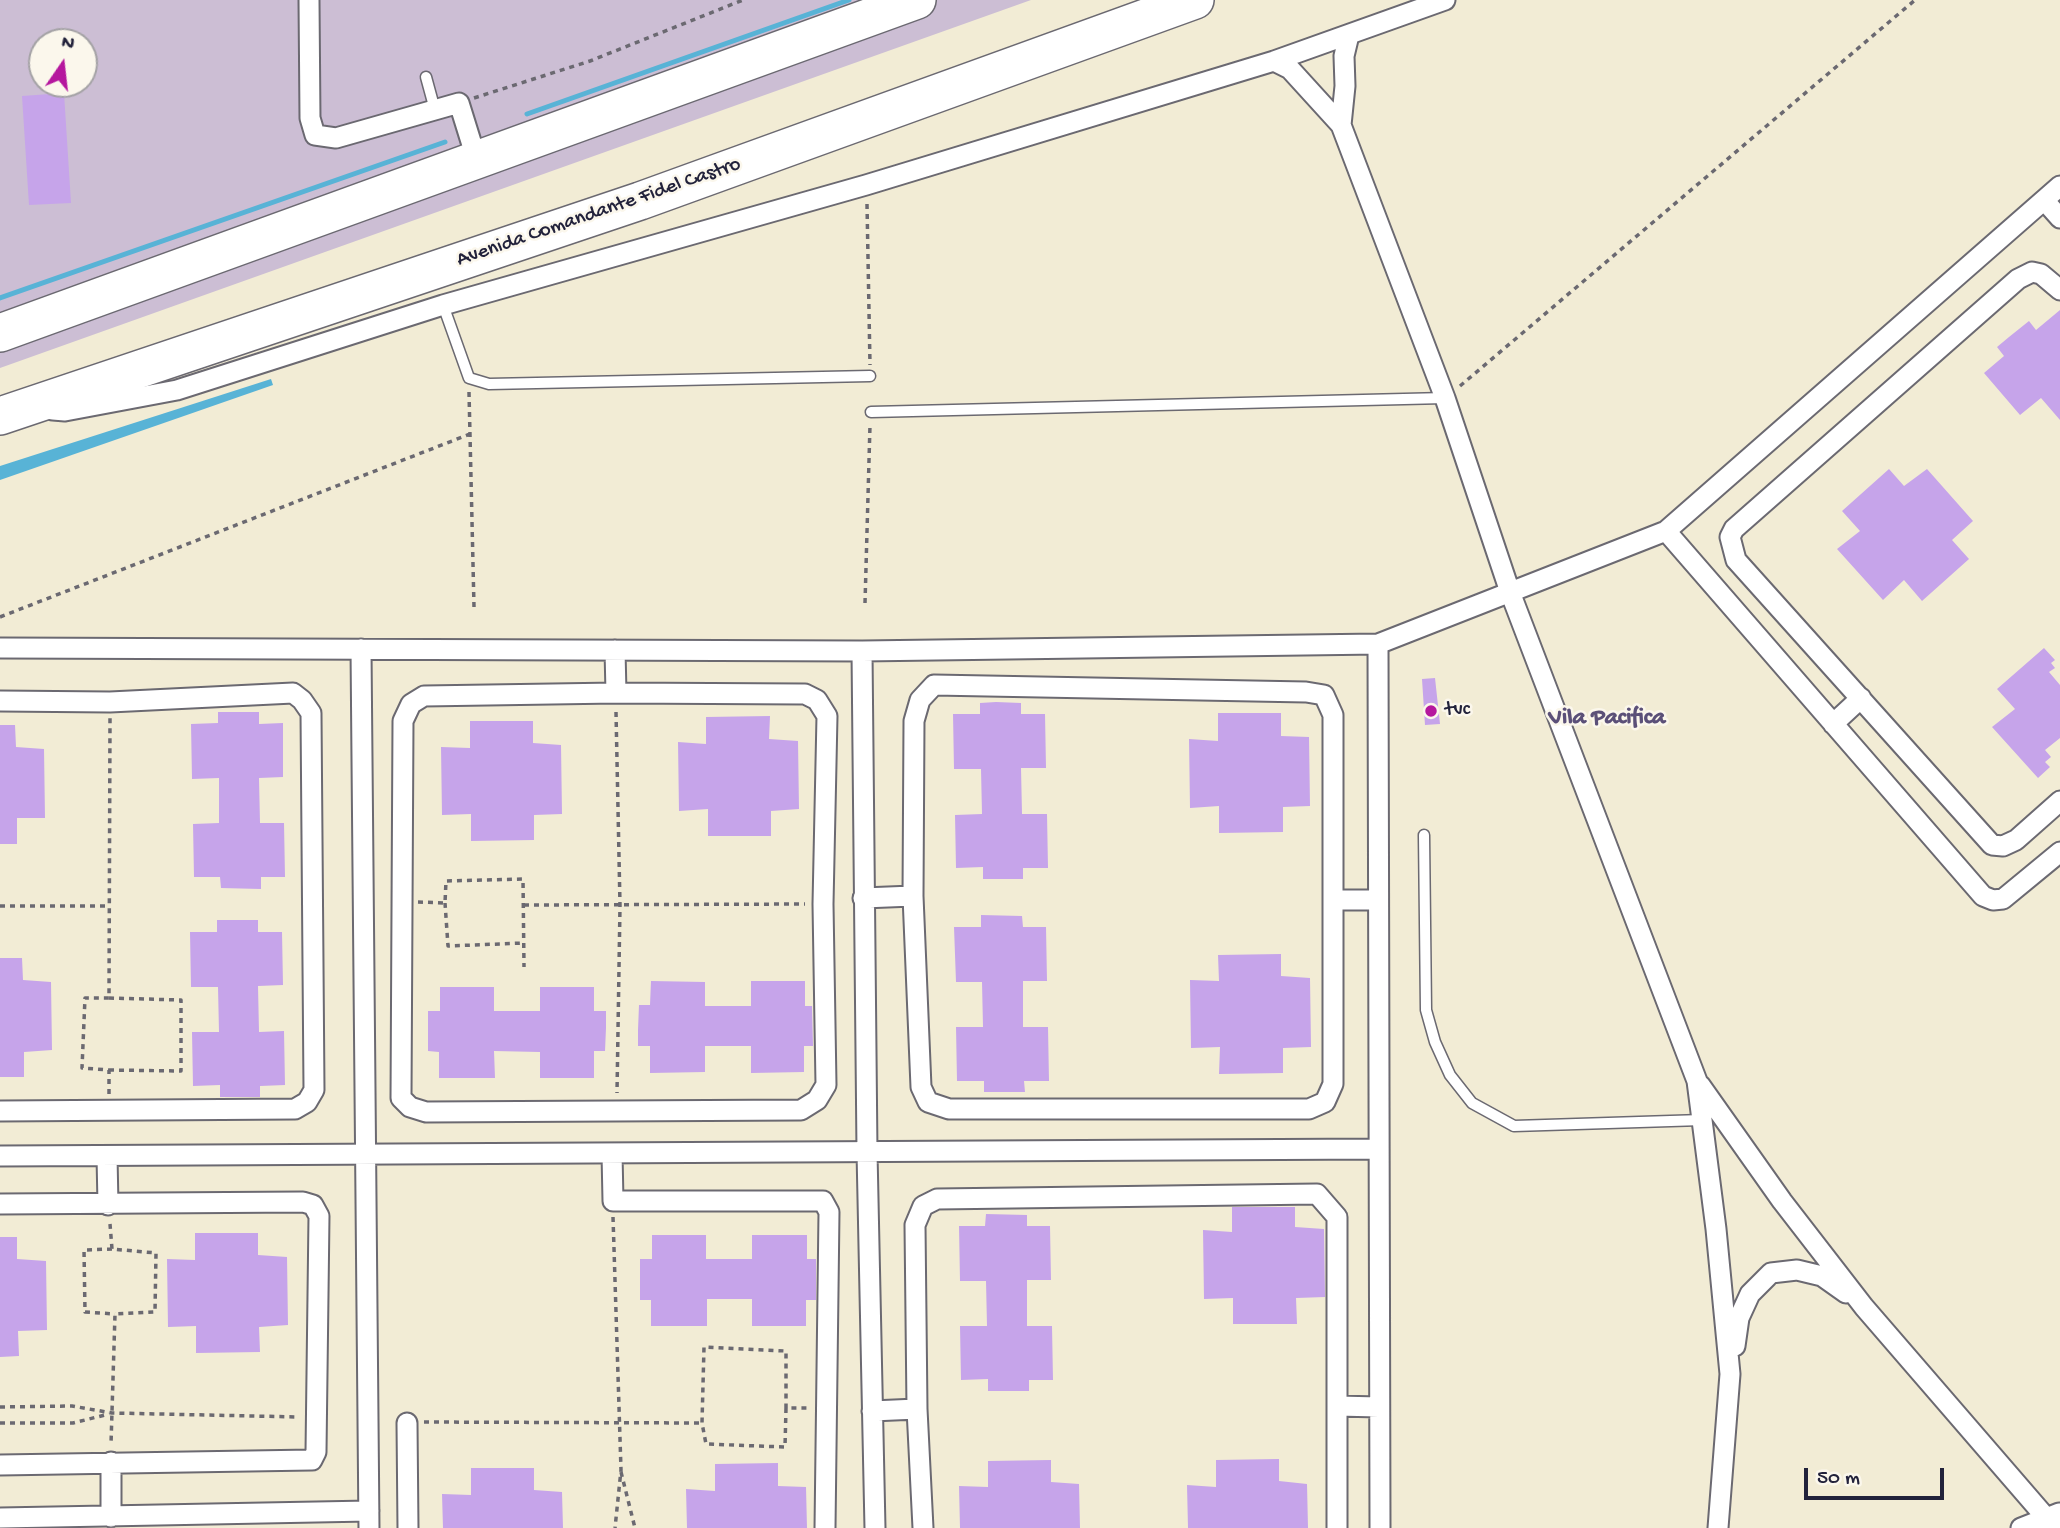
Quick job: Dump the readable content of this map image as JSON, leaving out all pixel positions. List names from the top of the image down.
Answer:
{
  "streets": {
    "highway": ["Avenida Comandante Fidel Castro"]
  },
  "districts": ["Vila Pacifica"],
  "places": ["tvc"],
  "scale_bar": "50 m",
  "north": "top"
}
